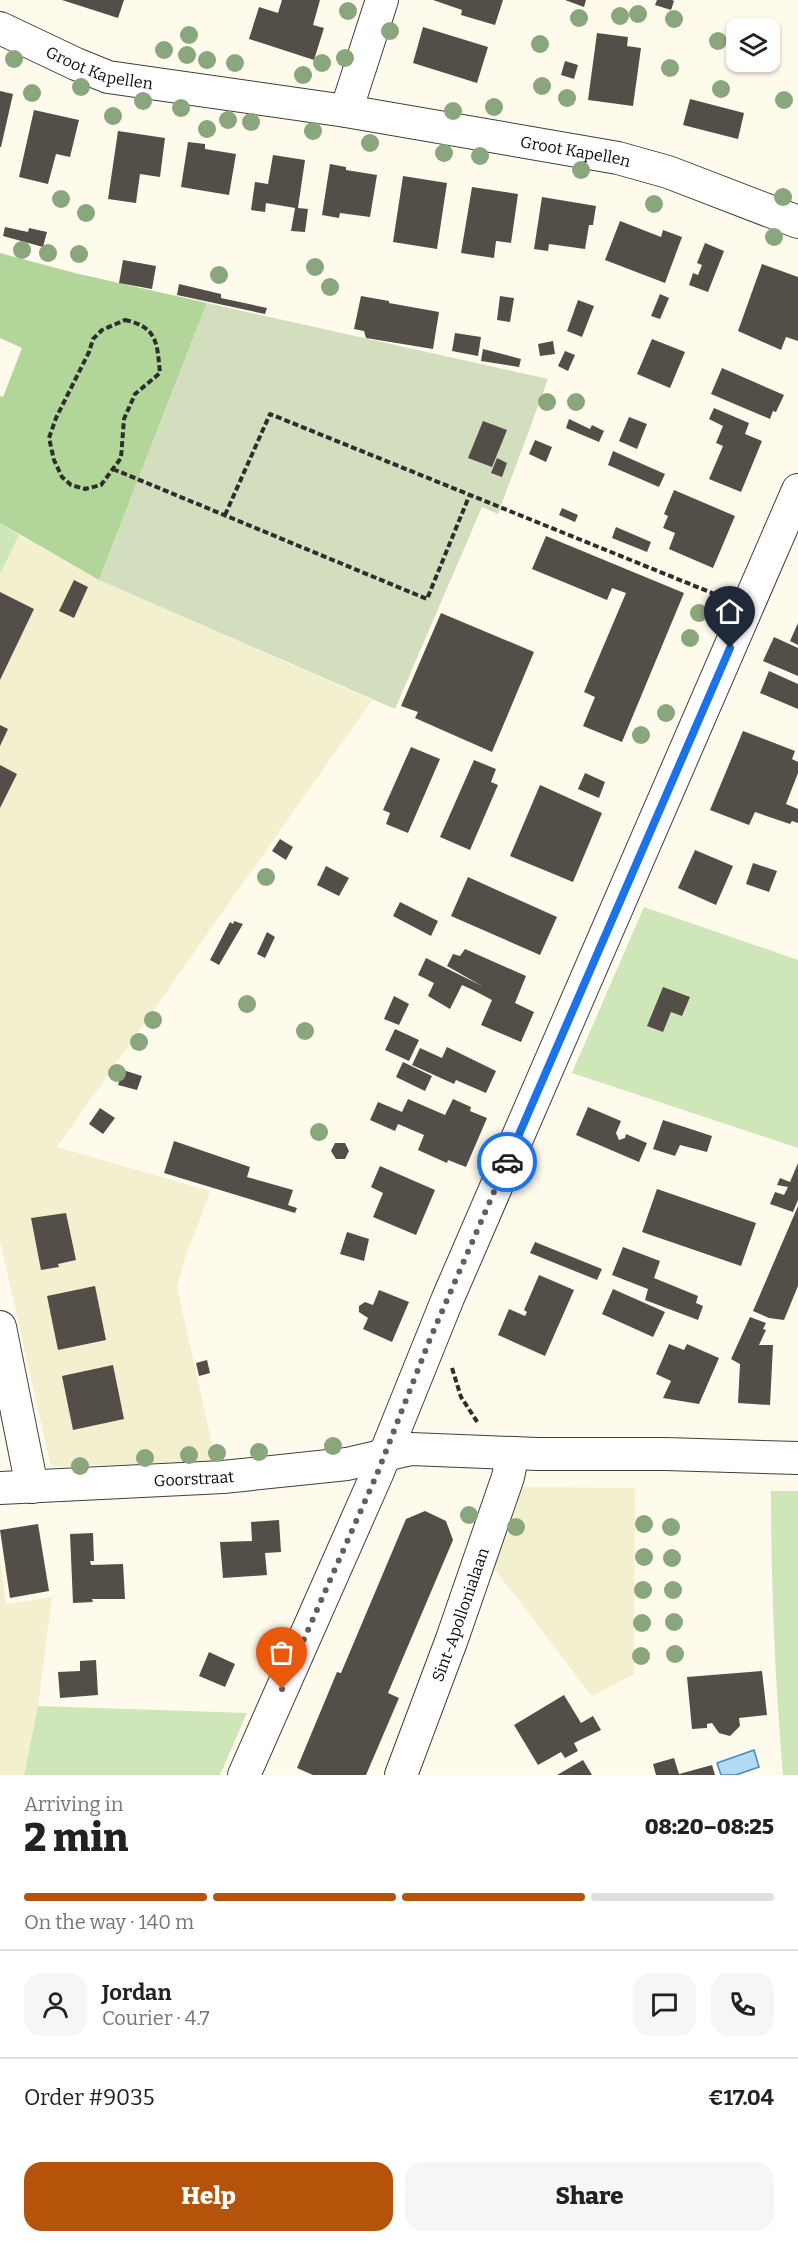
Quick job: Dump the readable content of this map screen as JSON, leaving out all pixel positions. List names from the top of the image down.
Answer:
{
  "streets": {
    "street": ["Groot Kapellen", "Goorstraat", "Sint-Apollonialaan"]
  },
  "page": {
    "heading": ["2 min", "Arriving in", "08:20–08:25"],
    "panel": [
      "Jordan",
      "Courier · 4.7",
      "Order #9035",
      "€17.04"
    ],
    "bar": "On the way · 140 m",
    "buttons": ["Help", "Share"]
  }
}
